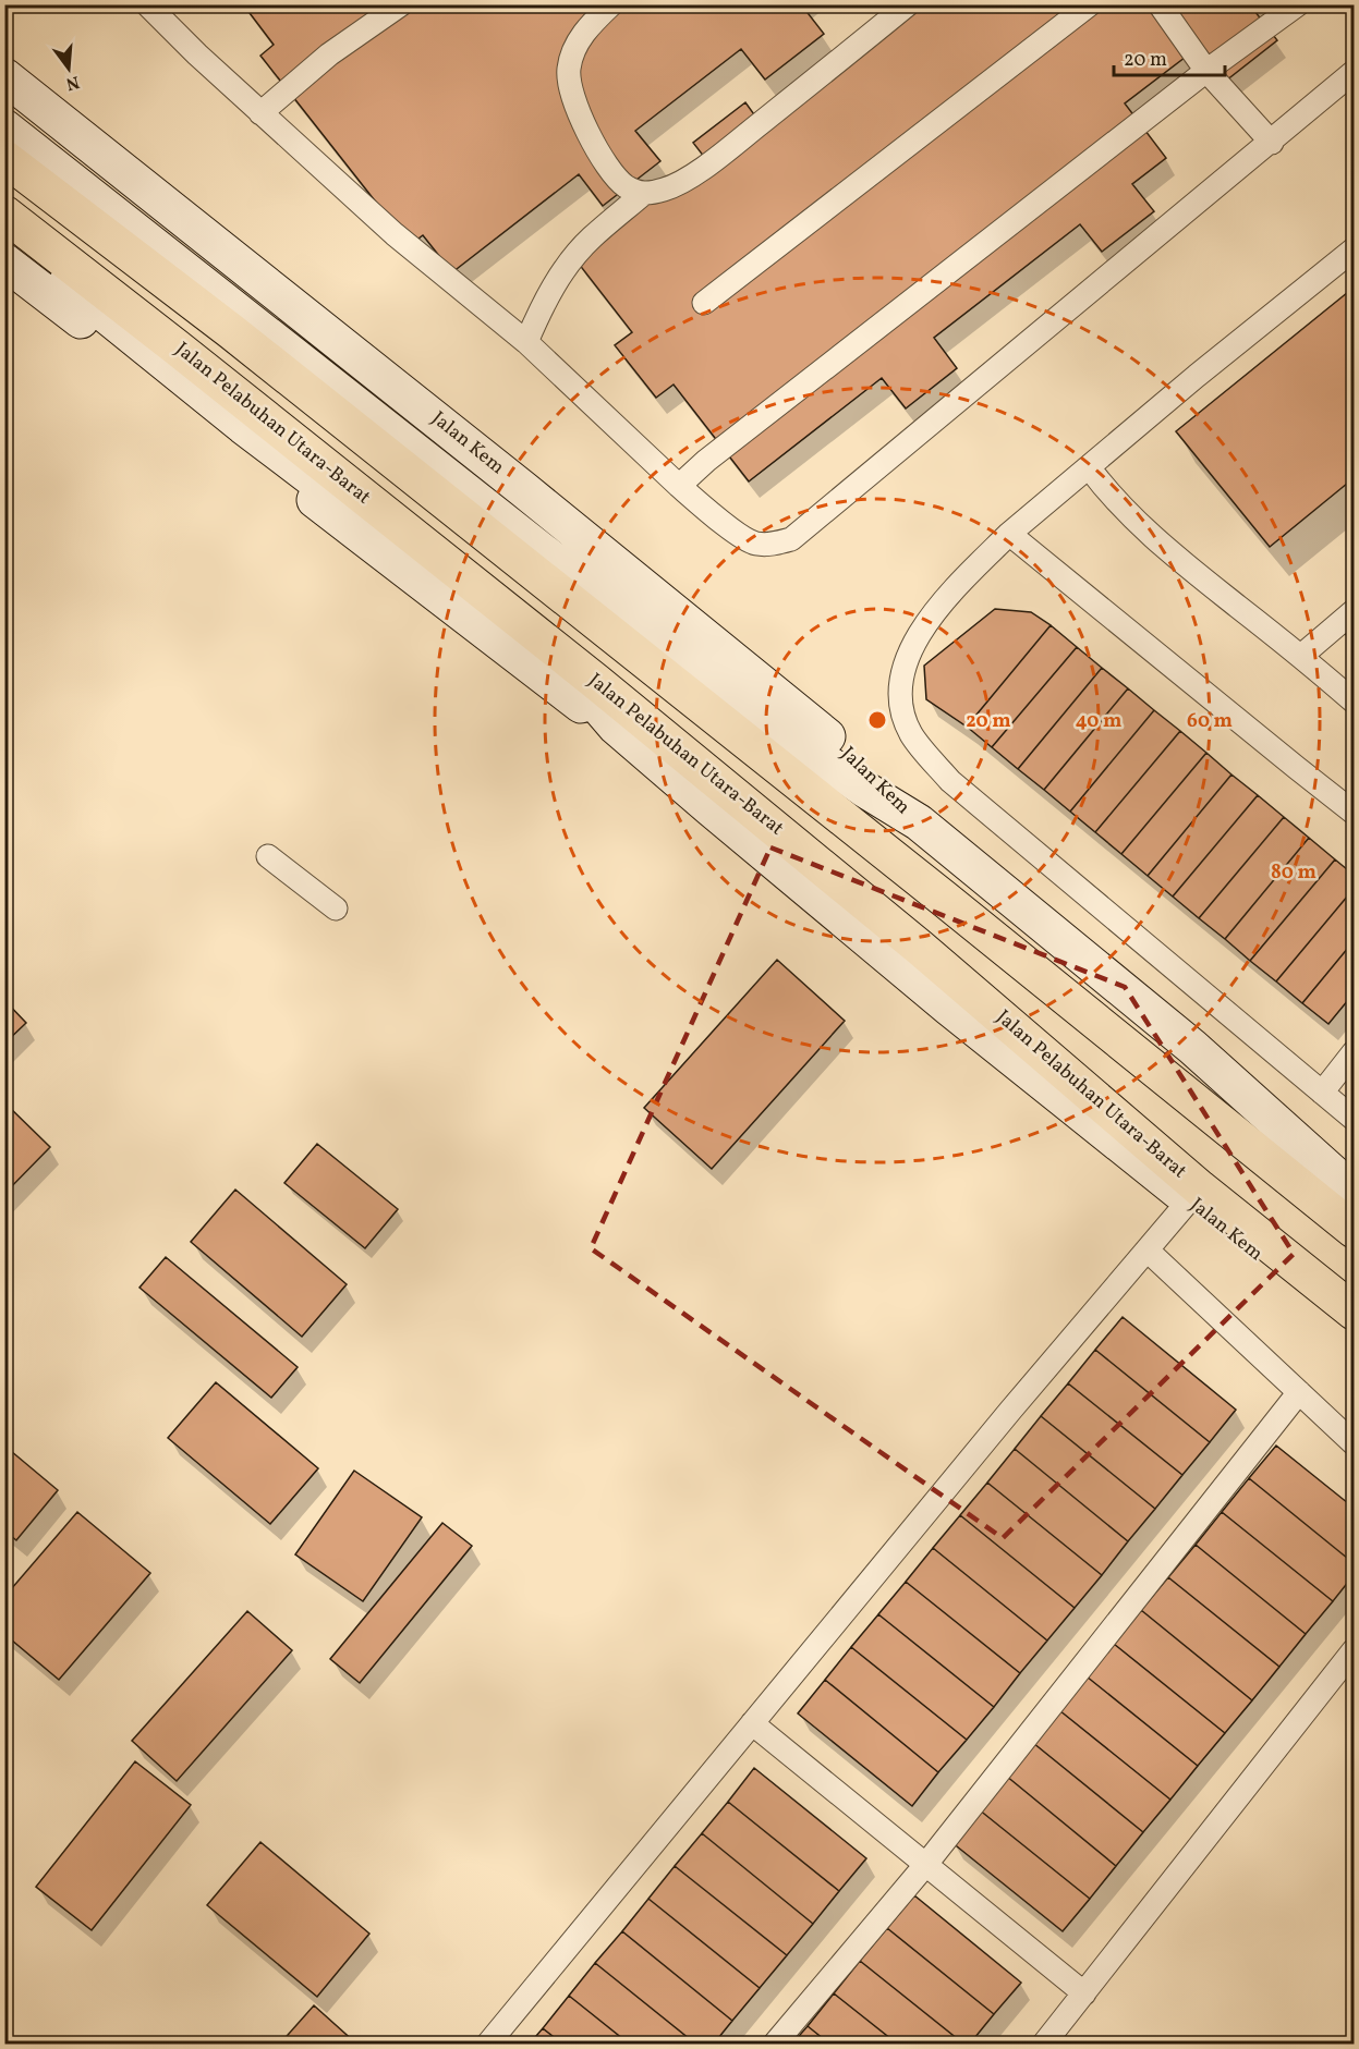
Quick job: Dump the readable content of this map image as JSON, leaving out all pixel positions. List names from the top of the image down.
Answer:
{
  "streets": {
    "main road": ["Jalan Pelabuhan Utara-Barat"],
    "street": ["Jalan Kem"]
  },
  "scale_bar": "20 m",
  "north": "bottom",
  "rings": [
    "20 m",
    "40 m",
    "60 m",
    "80 m"
  ]
}
